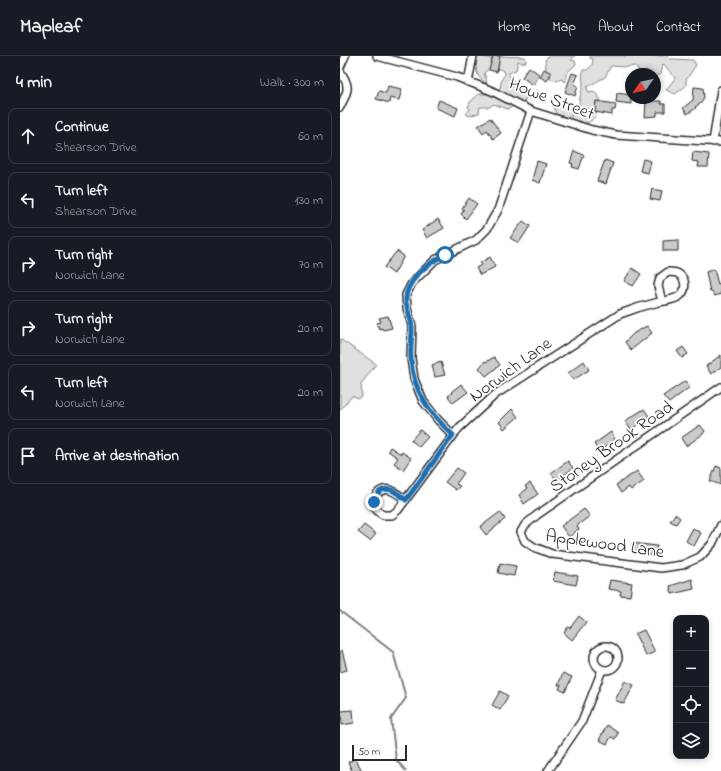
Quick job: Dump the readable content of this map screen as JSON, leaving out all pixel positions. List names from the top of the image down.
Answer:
{
  "streets": {
    "street": [
      "Howe Street",
      "Norwich Lane",
      "Stoney Brook Road",
      "Applewood Lane"
    ]
  },
  "crossings": [
    ["Stoney Brook Road", "Applewood Lane"]
  ],
  "scale_bar": "50 m",
  "north": "bottom left",
  "page": {
    "header": "Mapleaf",
    "nav": [
      "Home",
      "Map",
      "About",
      "Contact"
    ],
    "heading": ["4 min", "Walk · 300 m"],
    "list": [
      ["Continue", "Shearson Drive", "60 m"],
      ["Turn left", "Shearson Drive", "130 m"],
      ["Turn right", "Norwich Lane", "70 m"],
      ["Turn right", "Norwich Lane", "20 m"],
      ["Turn left", "Norwich Lane", "20 m"],
      "Arrive at destination"
    ],
    "map_buttons": ["+", "−"],
    "scale": "50 m"
  }
}
